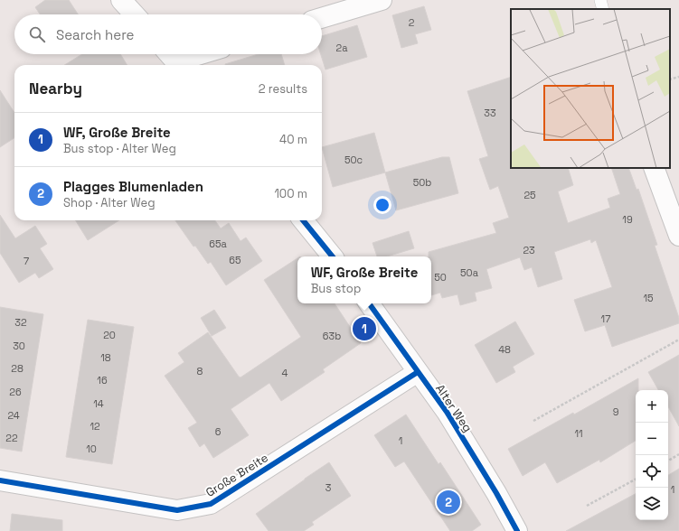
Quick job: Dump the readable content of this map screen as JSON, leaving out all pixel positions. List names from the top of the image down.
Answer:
{
  "streets": {
    "street": ["Alter Weg", "Große Breite"]
  },
  "crossings": [
    ["Alter Weg", "Große Breite"]
  ],
  "house_numbers": [
    "2",
    "2a",
    "33",
    "50c",
    "50b",
    "25",
    "19",
    "65a",
    "23",
    "65",
    "7",
    "50a",
    "50",
    "15",
    "17",
    "32",
    "20",
    "63b",
    "30",
    "48",
    "18",
    "28",
    "8",
    "4",
    "16",
    "26",
    "14",
    "9",
    "24",
    "12",
    "6",
    "11",
    "22",
    "1",
    "10",
    "3",
    "1"
  ],
  "page": {
    "search": "Search here",
    "heading": ["Nearby", "2 results"],
    "list": [
      {
        "mark": "1",
        "name": "WF, Große Breite",
        "note": "Bus stop · Alter Weg",
        "value": "40 m"
      },
      {
        "mark": "2",
        "name": "Plagges Blumenladen",
        "note": "Shop · Alter Weg",
        "value": "100 m"
      }
    ],
    "popup": ["WF, Große Breite", "Bus stop"],
    "pins": ["1", "2"],
    "map_buttons": ["+", "−"]
  }
}
